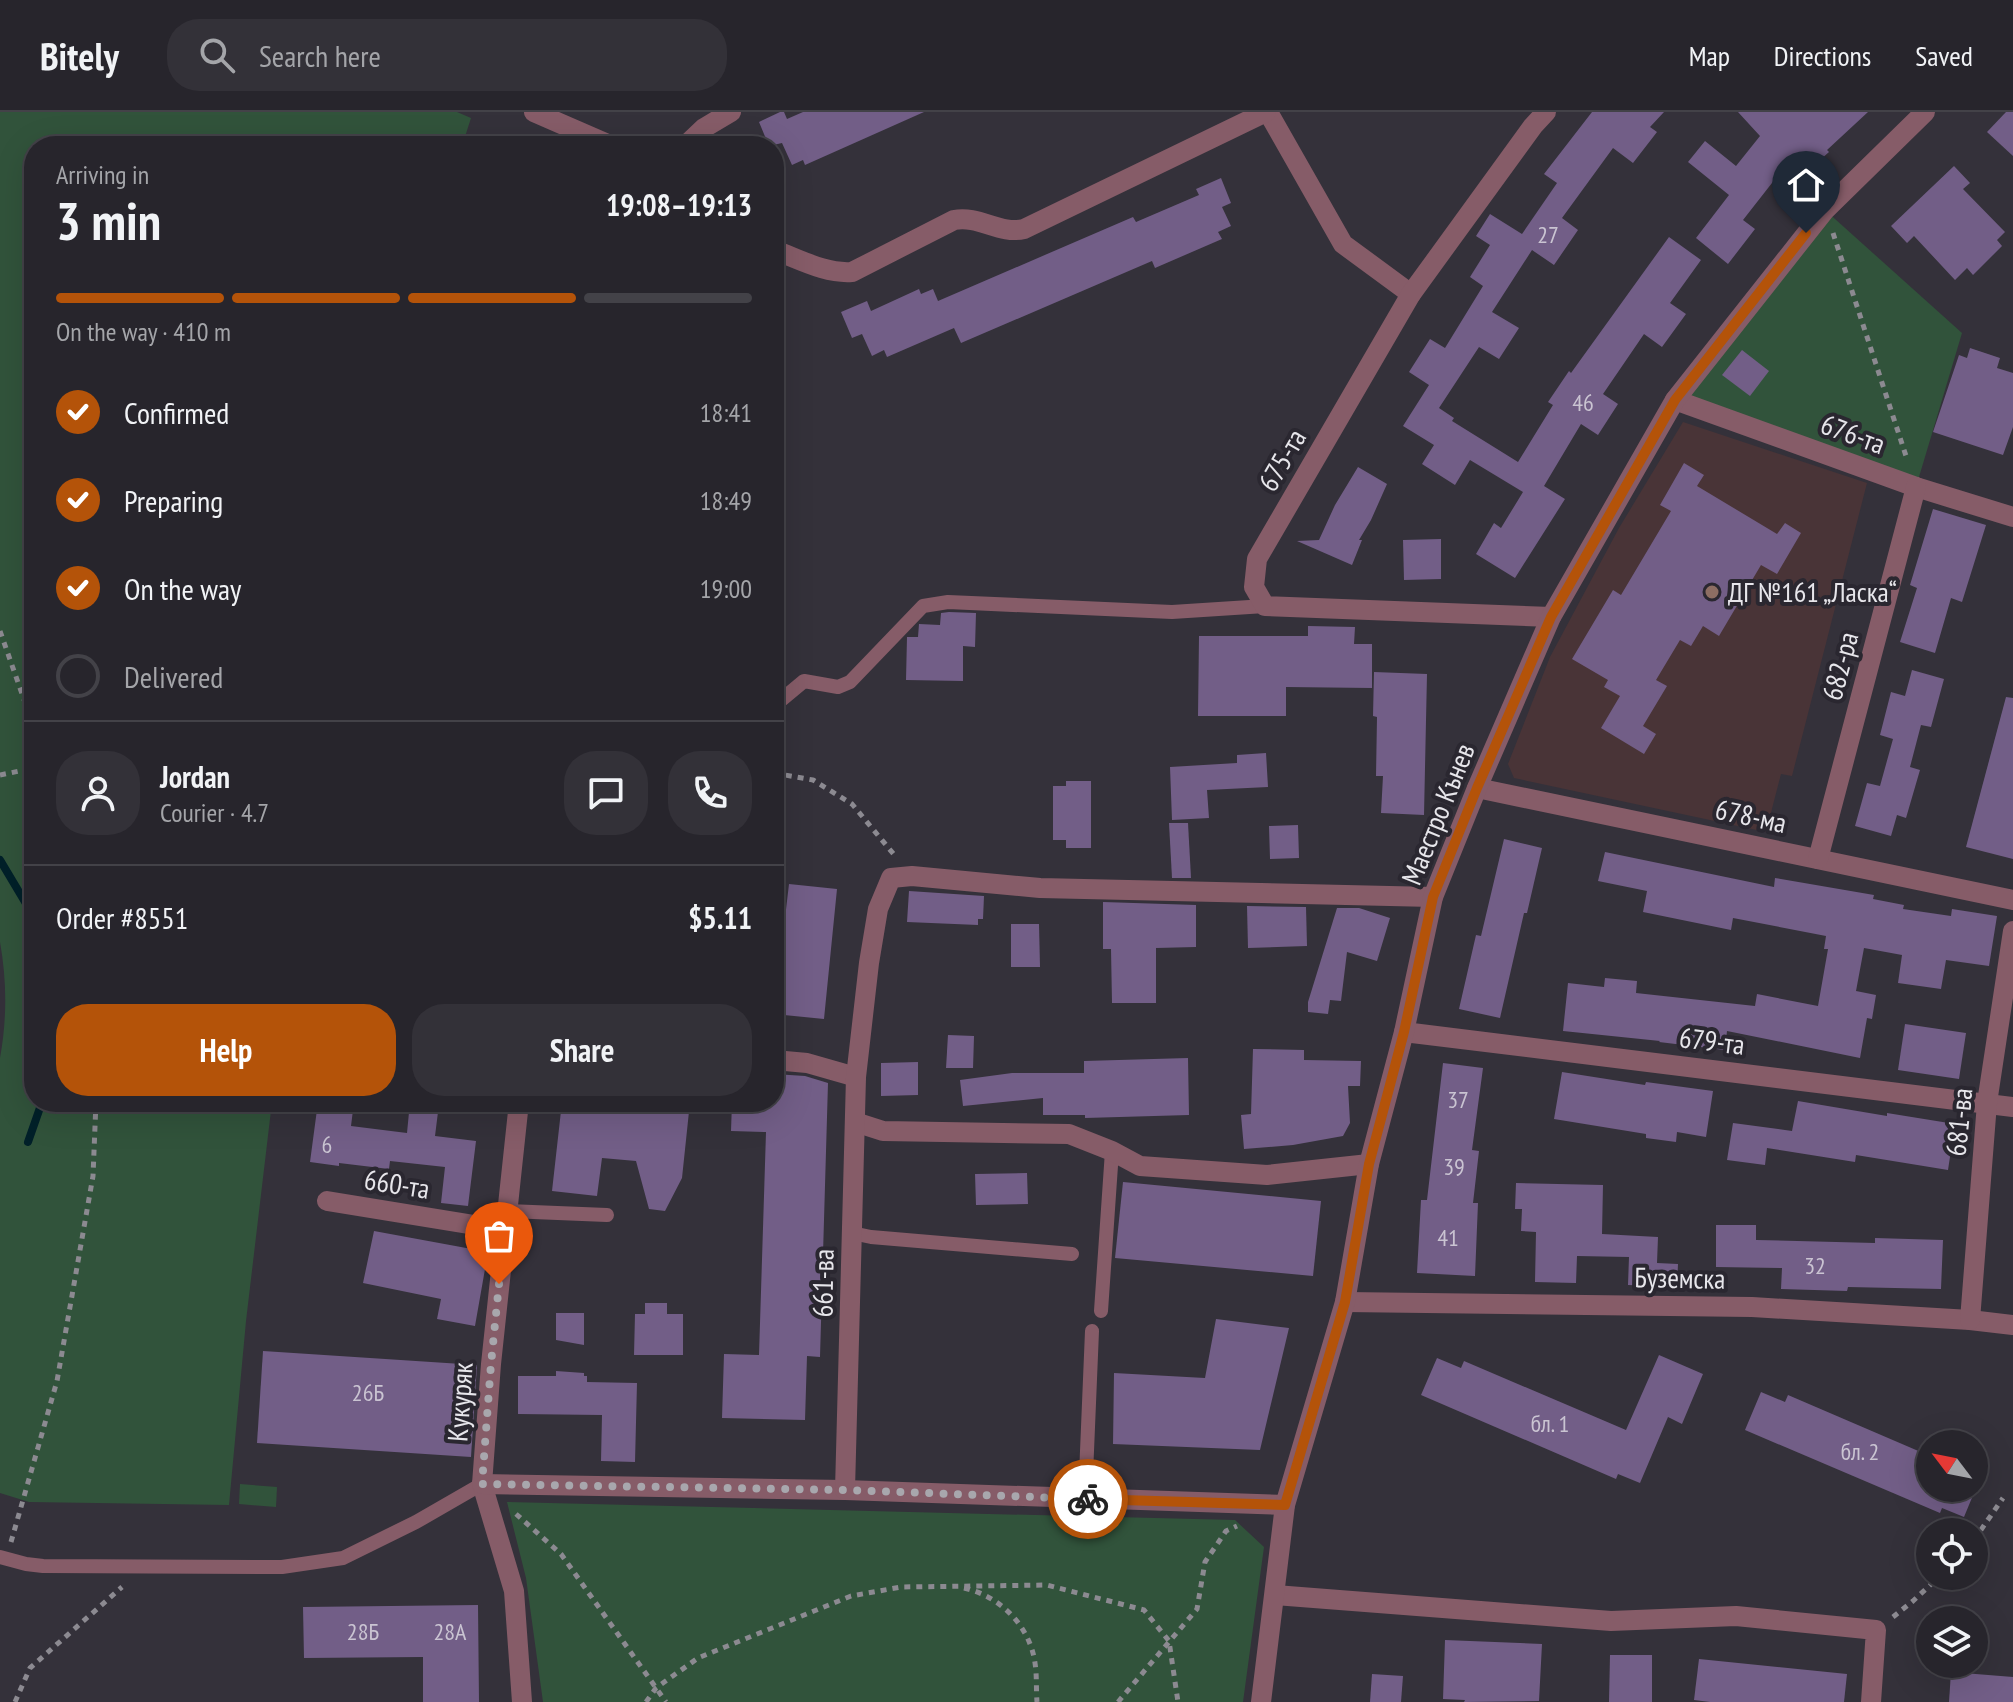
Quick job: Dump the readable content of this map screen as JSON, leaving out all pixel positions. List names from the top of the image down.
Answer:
{
  "streets": {
    "street": [
      "676-та",
      "675-та",
      "682-ра",
      "Маестро Кънев",
      "678-ма",
      "679-та",
      "681-ва",
      "660-та",
      "Буземска",
      "661-ва",
      "Кукуряк"
    ]
  },
  "crossings": [
    ["676-та", "682-ра"],
    ["676-та", "Маестро Кънев"],
    ["682-ра", "678-ма"],
    ["Маестро Кънев", "678-ма"],
    ["Маестро Кънев", "679-та"],
    ["Маестро Кънев", "Буземска"],
    ["679-та", "681-ва"],
    ["681-ва", "Буземска"],
    ["660-та", "Кукуряк"]
  ],
  "places": ["ДГ №161 „Ласка“"],
  "house_numbers": [
    "27",
    "46",
    "37",
    "6",
    "39",
    "41",
    "32",
    "26Б",
    "бл. 1",
    "бл. 2",
    "28Б",
    "28А"
  ],
  "north": "top left",
  "page": {
    "header": "Bitely",
    "search": "Search here",
    "nav": ["Map", "Directions", "Saved"],
    "heading": ["3 min", "Arriving in", "19:08–19:13"],
    "panel": [
      "Jordan",
      "Courier · 4.7",
      "Order #8551",
      "$5.11"
    ],
    "bar": "On the way · 410 m",
    "list": [
      ["Confirmed", "18:41"],
      ["Preparing", "18:49"],
      ["On the way", "19:00"],
      "Delivered"
    ],
    "buttons": ["Help", "Share"]
  }
}
